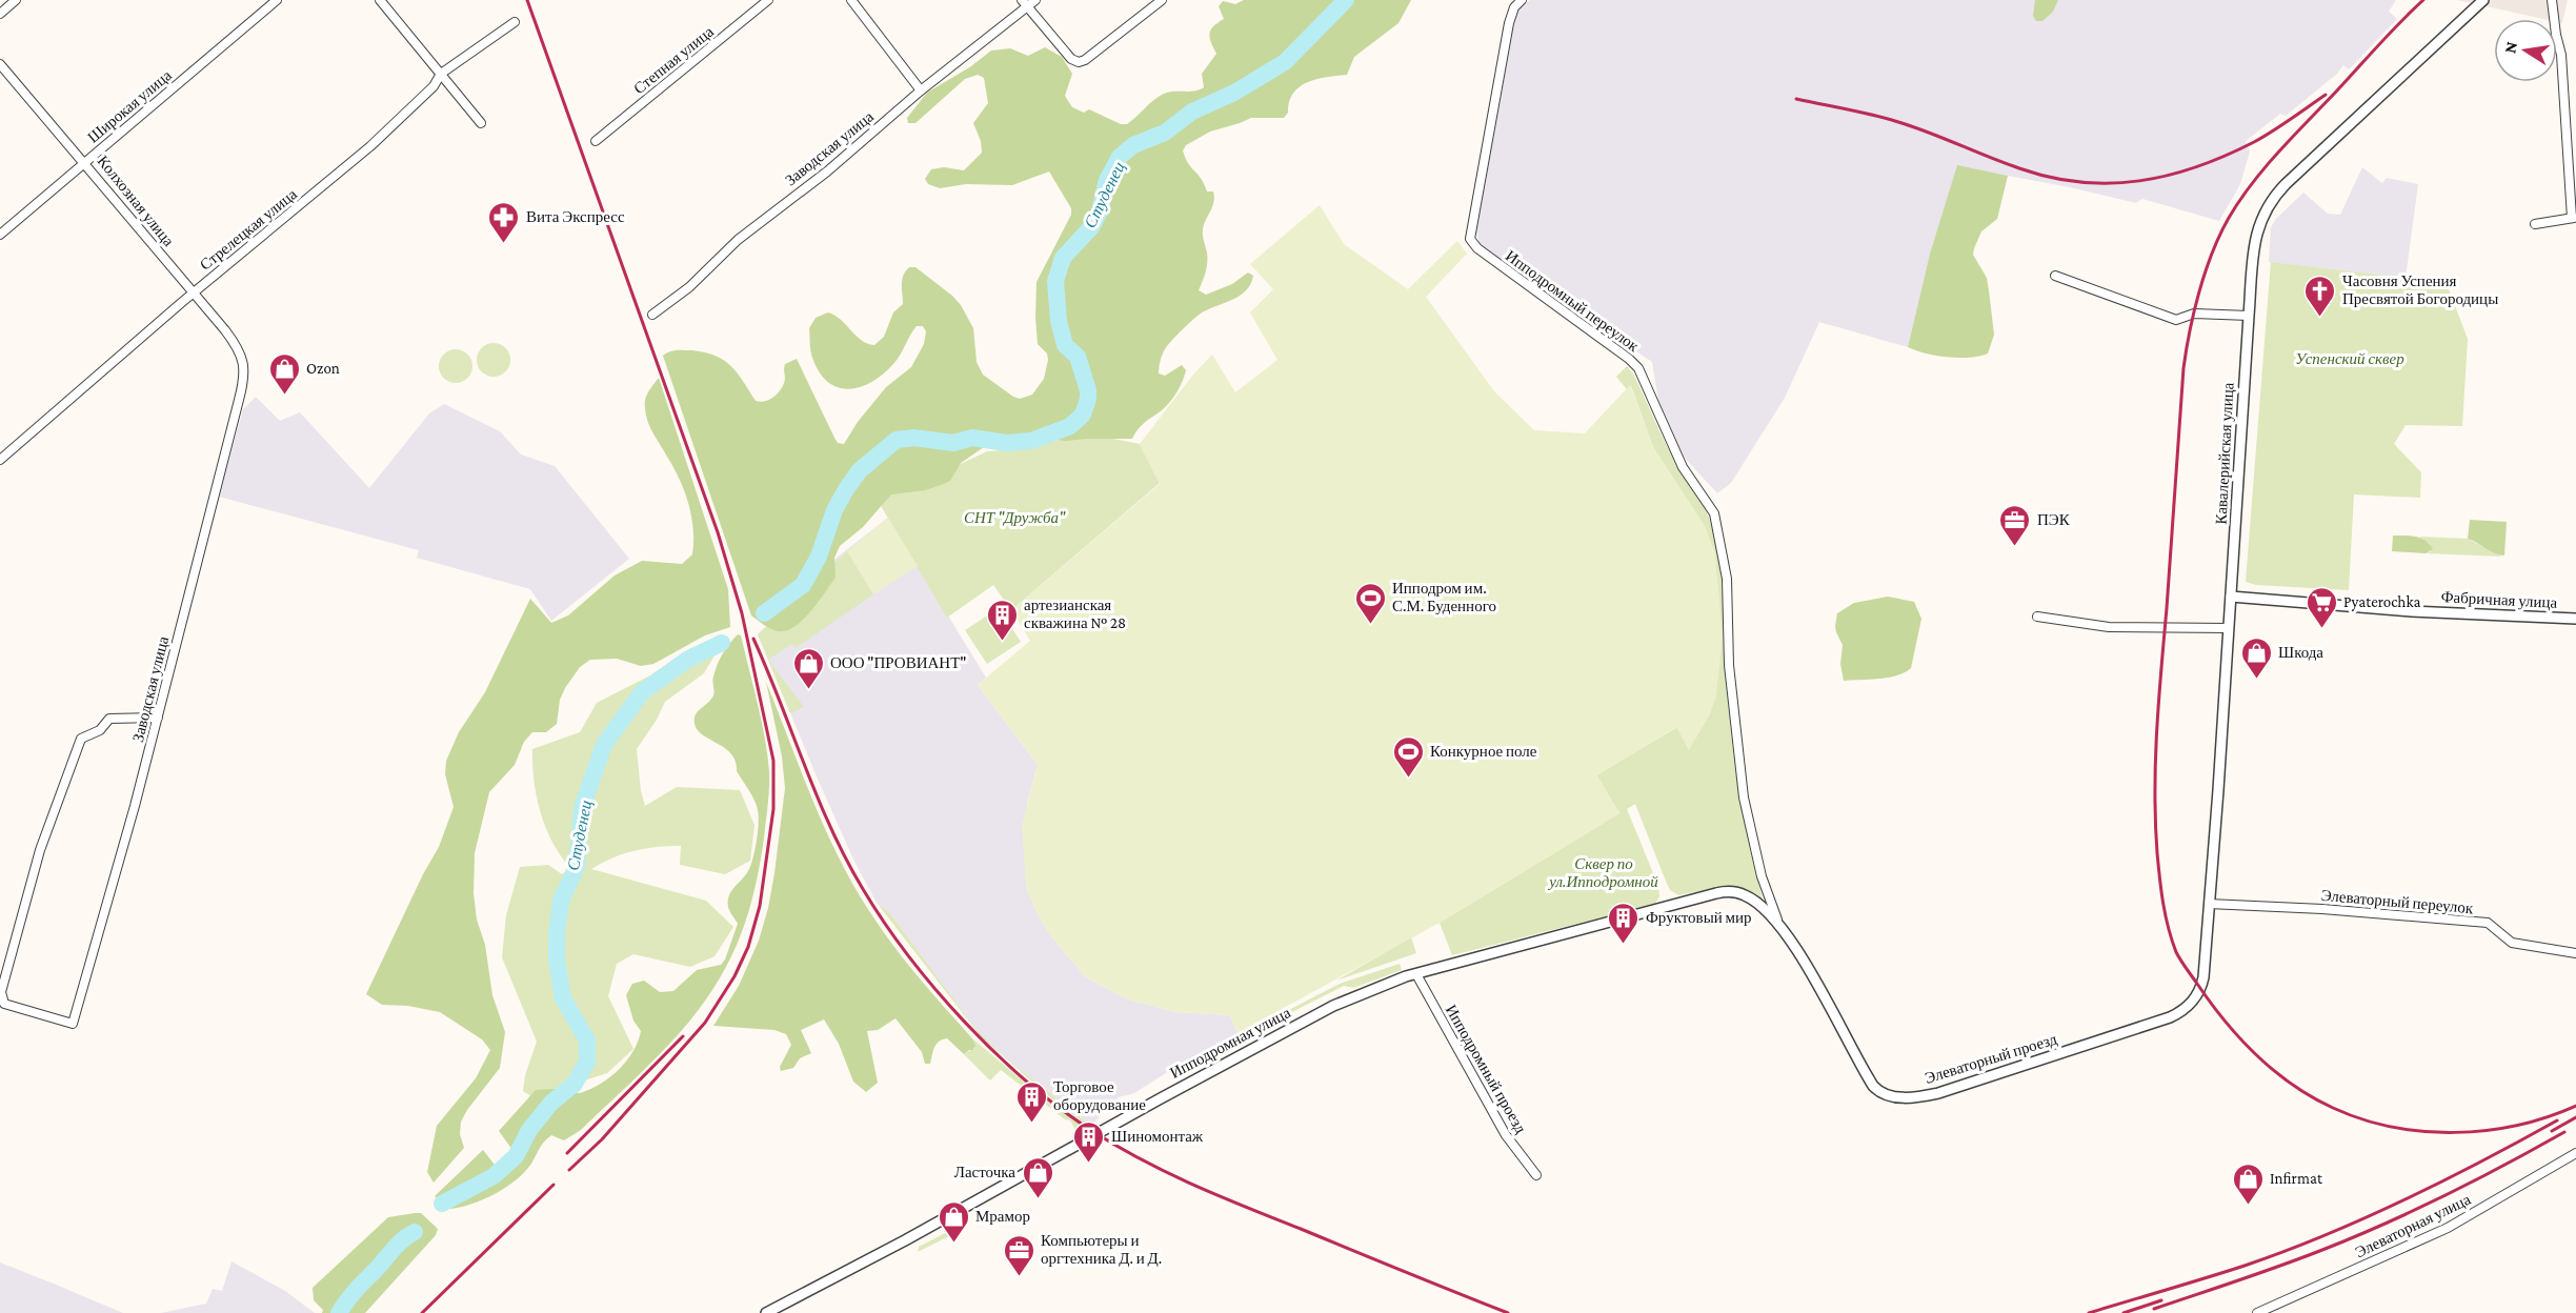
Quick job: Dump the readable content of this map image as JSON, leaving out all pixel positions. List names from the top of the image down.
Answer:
{
  "streets": {
    "street": [
      "Степная улица",
      "Широкая улица",
      "Заводская улица",
      "Колхозная улица",
      "Стрелецкая улица",
      "Ипподромный переулок",
      "Кавалерийская улица",
      "Фабричная улица",
      "Элеваторный переулок",
      "Ипподромная улица",
      "Элеваторный проезд",
      "Ипподромный проезд",
      "Элеваторная улица"
    ]
  },
  "crossings": [
    ["Широкая улица", "Колхозная улица"],
    ["Заводская улица", "Колхозная улица"],
    ["Колхозная улица", "Стрелецкая улица"],
    ["Ипподромный переулок", "Элеваторный проезд"],
    ["Кавалерийская улица", "Фабричная улица"],
    ["Кавалерийская улица", "Элеваторный переулок"],
    ["Кавалерийская улица", "Элеваторный проезд"],
    ["Ипподромная улица", "Элеваторный проезд"],
    ["Ипподромная улица", "Ипподромный проезд"]
  ],
  "water": ["Студенец"],
  "parks": ["Успенский сквер", "СНТ \"Дружба\"", "Сквер по ул.Ипподромной"],
  "places": {
    "pharmacy": ["Вита Экспресс"],
    "church": ["Часовня Успения Пресвятой Богородицы"],
    "shop": [
      "Ozon",
      "Шкода",
      "ООО \"ПРОВИАНТ\"",
      "Ласточка",
      "Infirmat",
      "Мрамор"
    ],
    "office": ["ПЭК", "Компьютеры и оргтехника Д. и Д."],
    "sports": ["Ипподром им. С.М. Буденного", "Конкурное поле"],
    "supermarket": ["Pyaterochka"],
    "building": [
      "артезианская скважина № 28",
      "Фруктовый мир",
      "Торговое оборудование",
      "Шиномонтаж"
    ]
  },
  "north": "left"
}
